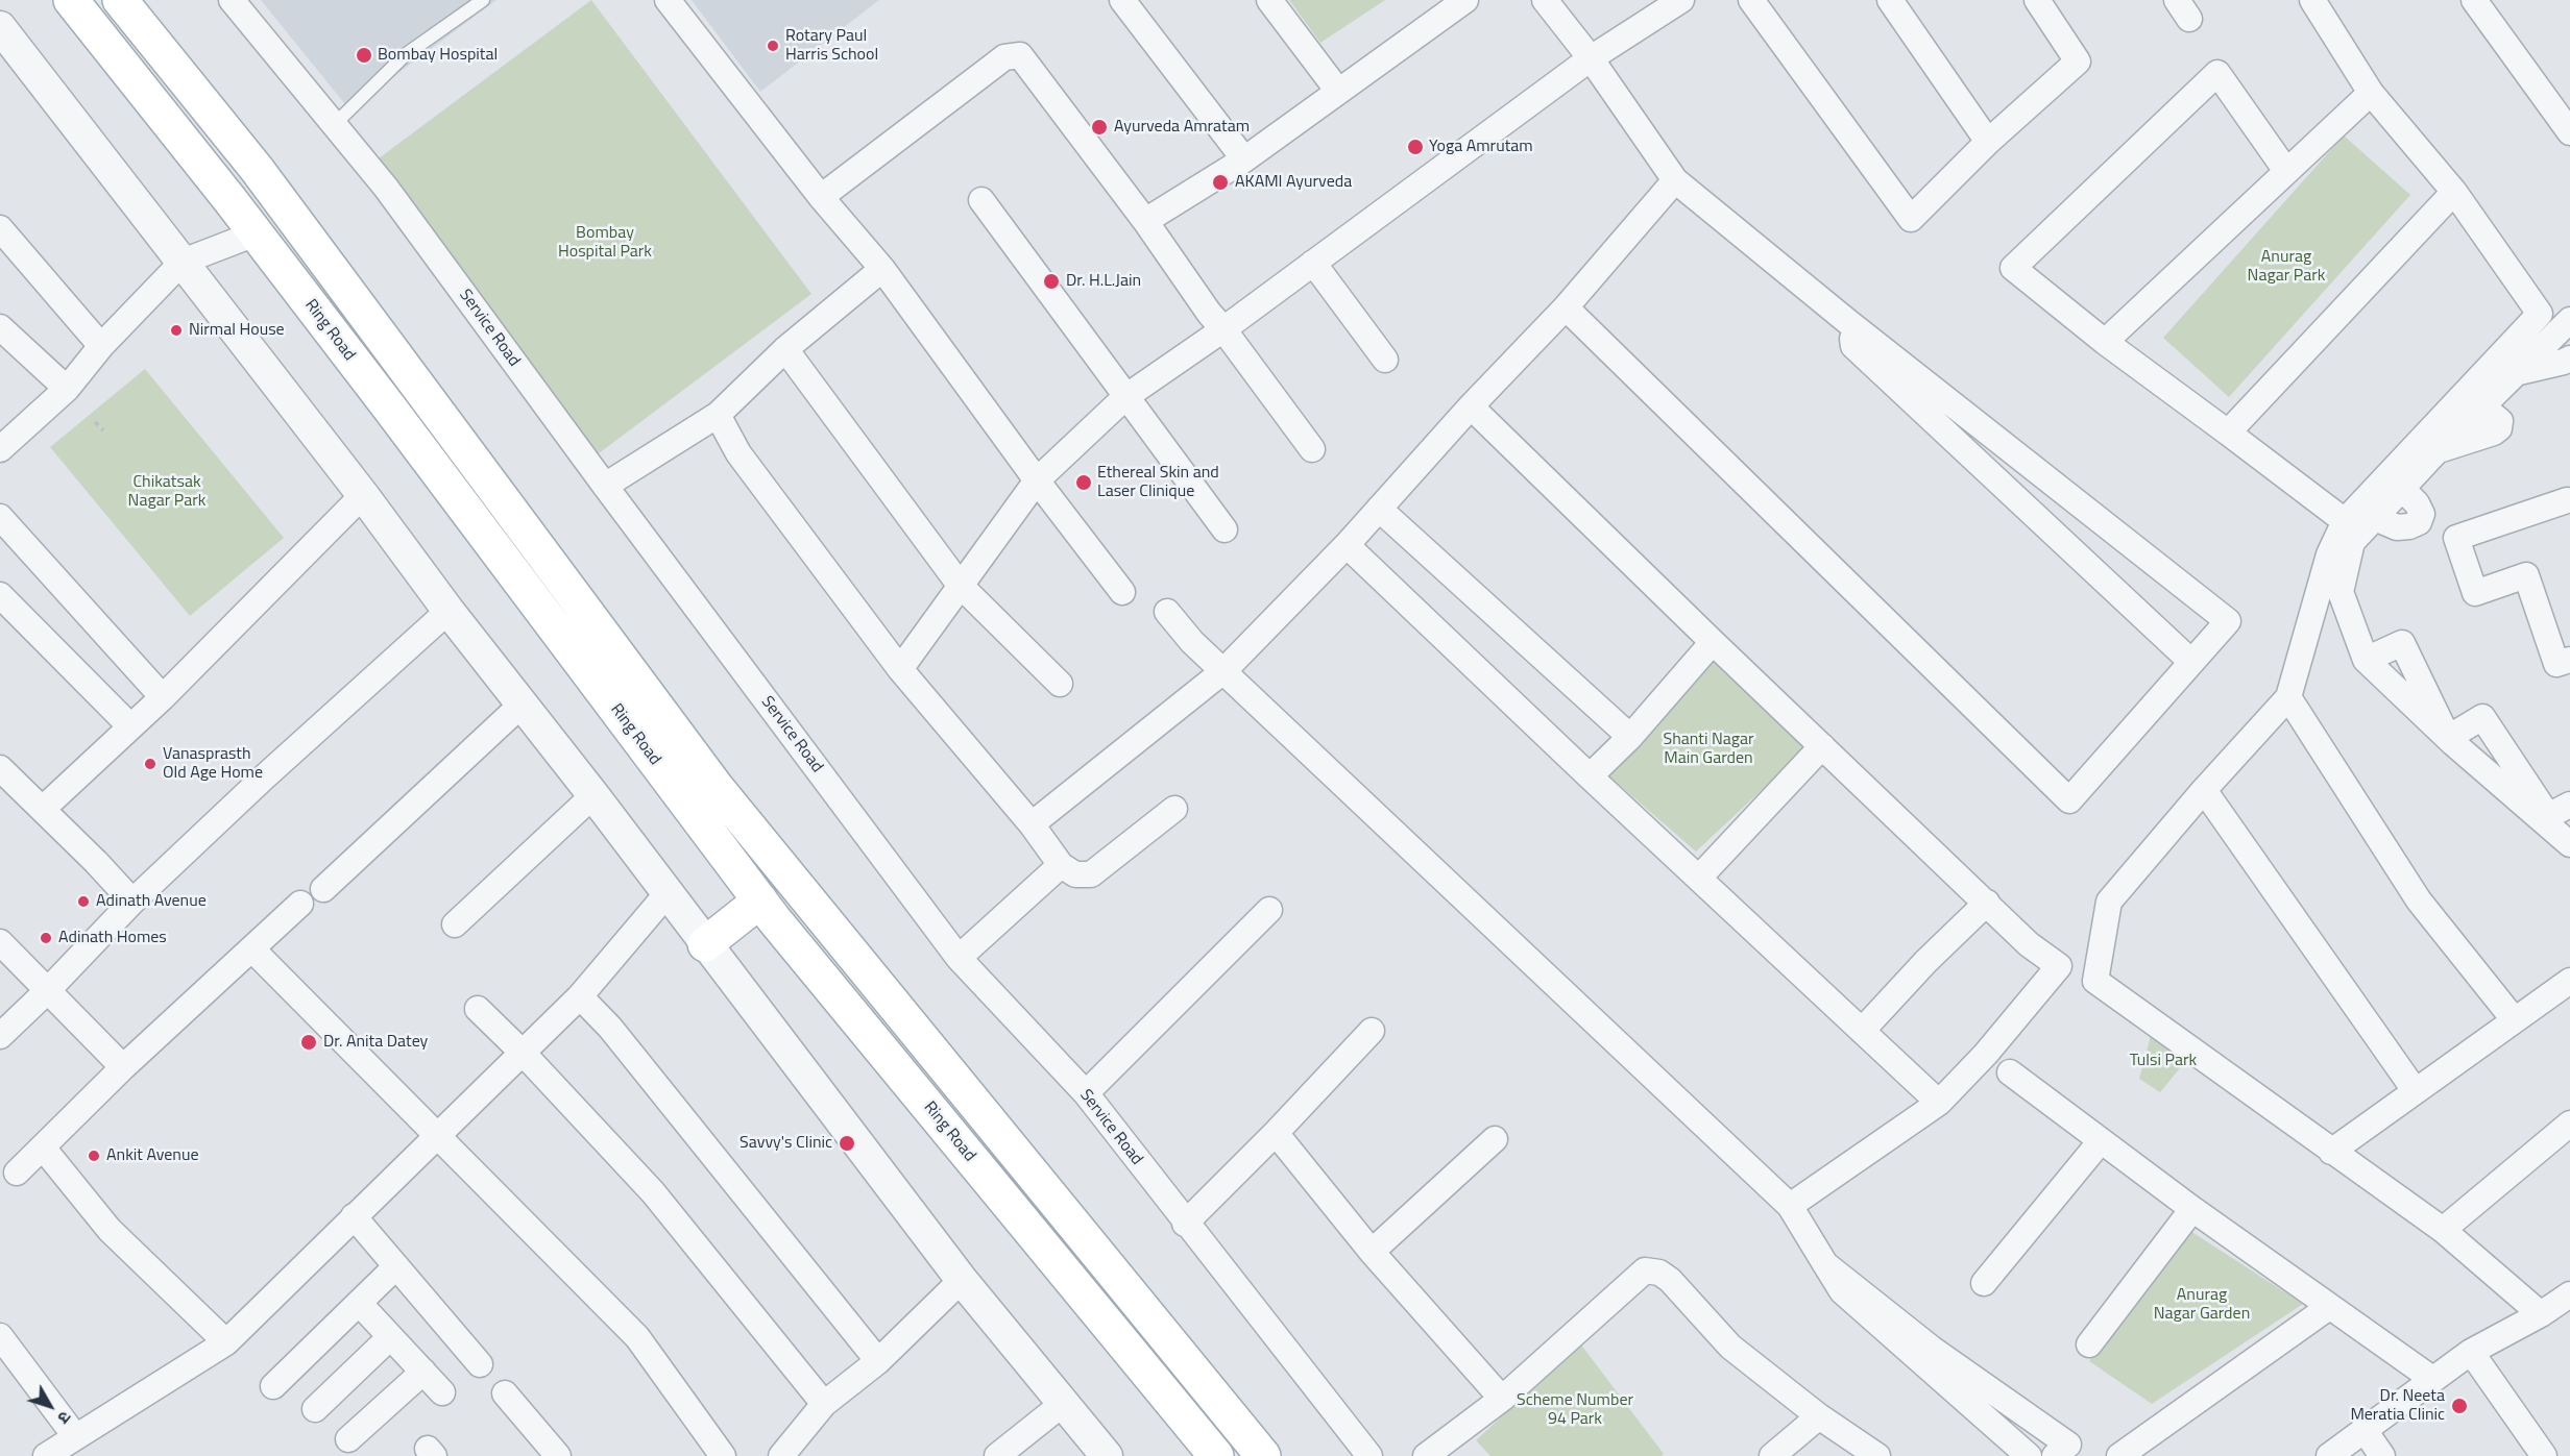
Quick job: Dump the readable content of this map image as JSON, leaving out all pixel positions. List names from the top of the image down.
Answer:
{
  "streets": {
    "main road": ["Ring Road"],
    "street": ["Service Road"]
  },
  "parks": [
    "Bombay Hospital Park",
    "Anurag Nagar Park",
    "Chikatsak Nagar Park",
    "Shanti Nagar Main Garden",
    "Tulsi Park",
    "Anurag Nagar Garden",
    "Scheme Number 94 Park"
  ],
  "places": [
    "Rotary Paul Harris School",
    "Bombay Hospital",
    "Ayurveda Amratam",
    "Yoga Amrutam",
    "AKAMI Ayurveda",
    "Dr. H.L.Jain",
    "Nirmal House",
    "Ethereal Skin and Laser Clinique",
    "Vanasprasth Old Age Home",
    "Adinath Avenue",
    "Adinath Homes",
    "Dr. Anita Datey",
    "Savvy's Clinic",
    "Ankit Avenue",
    "Dr. Neeta Meratia Clinic"
  ],
  "north": "bottom right"
}
